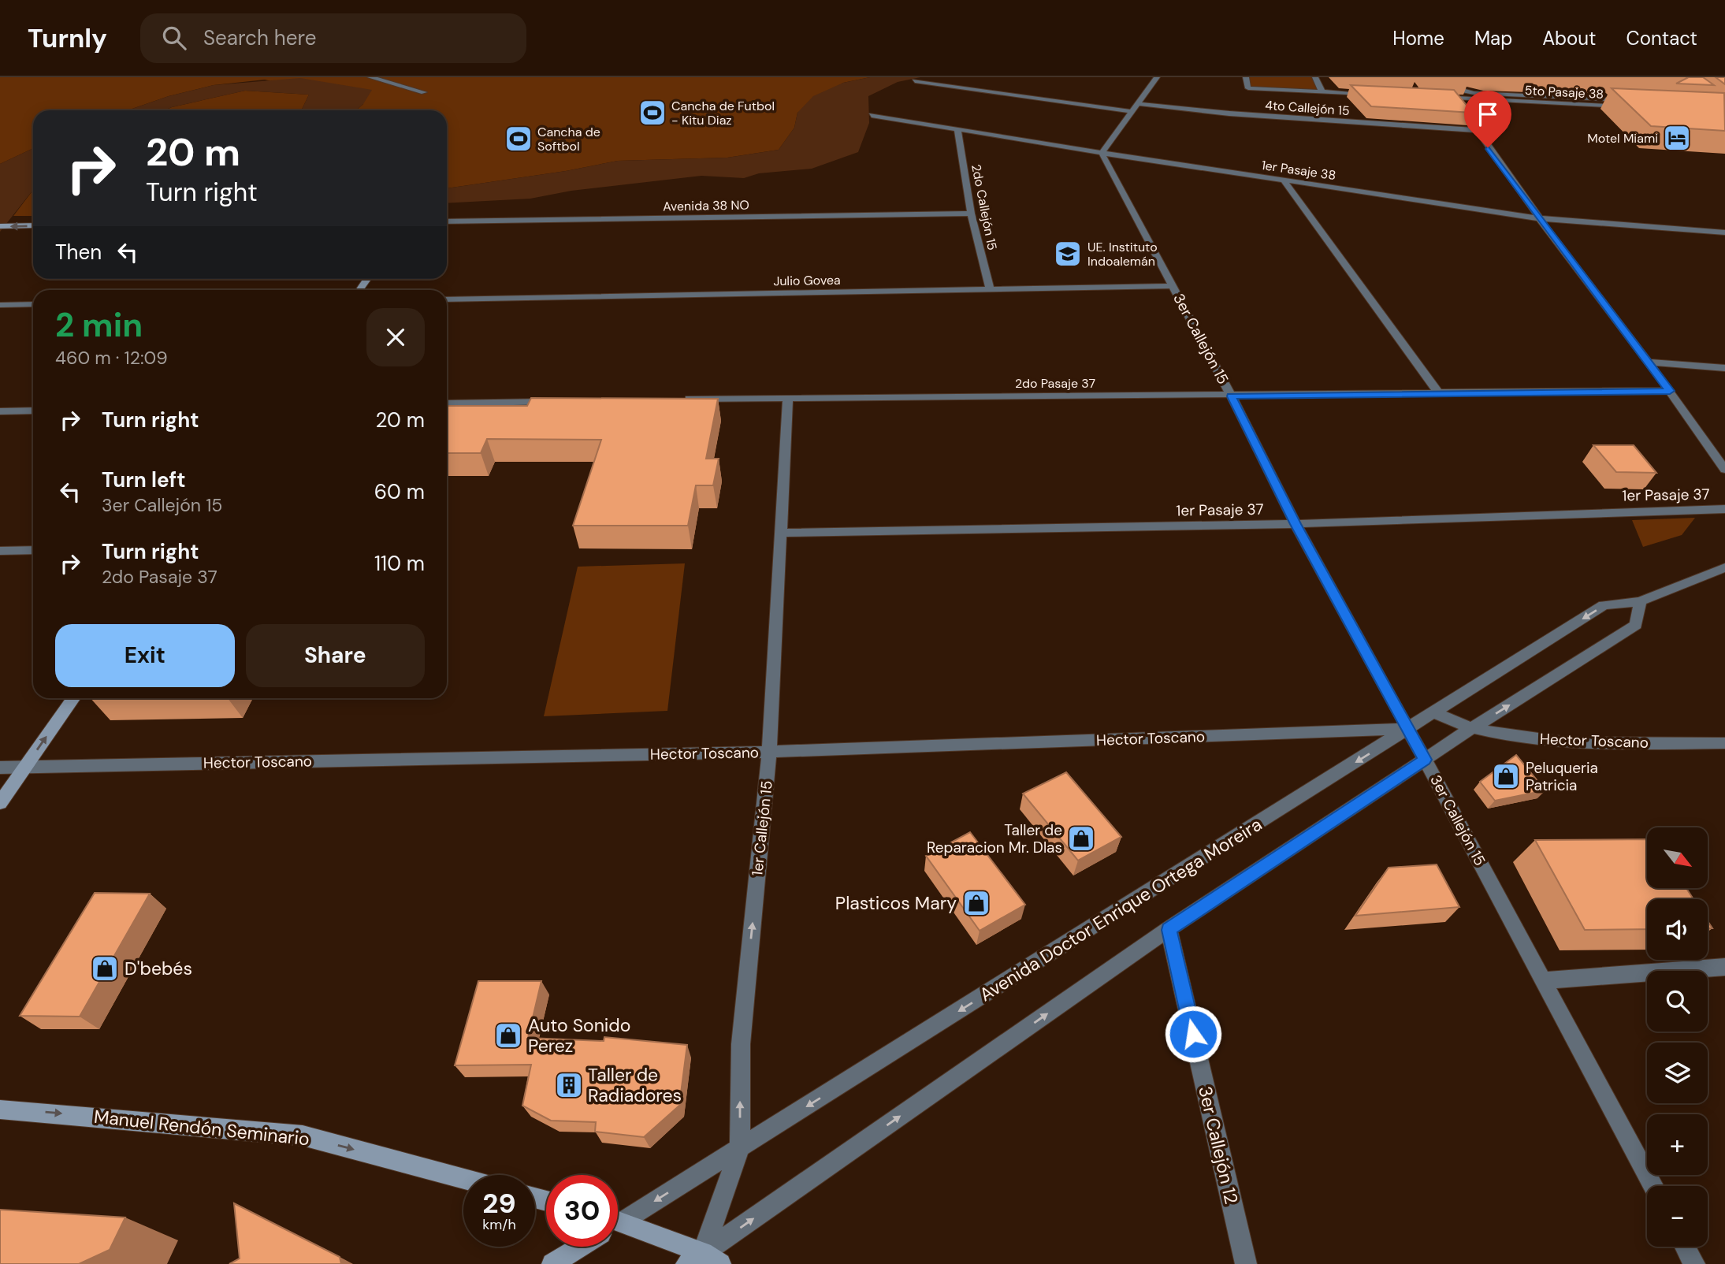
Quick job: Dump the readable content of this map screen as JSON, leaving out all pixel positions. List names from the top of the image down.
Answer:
{
  "streets": {
    "street": [
      "5to Pasaje 38",
      "4to Callejón 15",
      "1er Pasaje 38",
      "Avenida 38 NO",
      "2do Callejón 15",
      "Julio Govea",
      "3er Callejón 15",
      "2do Pasaje 37",
      "1er Pasaje 37",
      "Hector Toscano",
      "1er Callejón 15",
      "Avenida Doctor Enrique Ortega Moreira",
      "Manuel Rendón Seminario",
      "3er Callejón 12"
    ]
  },
  "crossings": [
    ["1er Pasaje 38", "2do Callejón 15"],
    ["1er Pasaje 38", "3er Callejón 15"],
    ["Avenida 38 NO", "2do Callejón 15"],
    ["2do Callejón 15", "Julio Govea"],
    ["Julio Govea", "3er Callejón 15"],
    ["3er Callejón 15", "2do Pasaje 37"],
    ["3er Callejón 15", "1er Pasaje 37"],
    ["3er Callejón 15", "Hector Toscano"],
    ["3er Callejón 15", "Avenida Doctor Enrique Ortega Moreira"],
    ["2do Pasaje 37", "1er Callejón 15"],
    ["1er Pasaje 37", "1er Callejón 15"],
    ["Hector Toscano", "1er Callejón 15"],
    ["Hector Toscano", "Avenida Doctor Enrique Ortega Moreira"],
    ["1er Callejón 15", "Avenida Doctor Enrique Ortega Moreira"]
  ],
  "one_way": ["1er Callejón 15", "Manuel Rendón Seminario"],
  "places": {
    "sports": ["Cancha de Futbol - Kitu Diaz", "Cancha de Softbol"],
    "hotel": ["Motel Miami"],
    "school or university": ["UE. Instituto Indoalemán"],
    "shop": [
      "Peluqueria Patricia",
      "Taller de Reparacion Mr. Dlas",
      "Plasticos Mary",
      "D'bebés",
      "Auto Sonido Perez"
    ],
    "building": ["Taller de Radiadores"]
  },
  "north": "bottom right",
  "page": {
    "header": "Turnly",
    "search": "Search here",
    "nav": [
      "Home",
      "Map",
      "About",
      "Contact"
    ],
    "turn": ["20 m", "Turn right"],
    "then": "Then",
    "heading": ["2 min", "460 m · 12:09"],
    "list": [
      {
        "name": "Turn right",
        "value": "20 m"
      },
      {
        "name": "Turn left",
        "note": "3er Callejón 15",
        "value": "60 m"
      },
      {
        "name": "Turn right",
        "note": "2do Pasaje 37",
        "value": "110 m"
      }
    ],
    "buttons": ["Exit", "Share"],
    "map_buttons": ["+", "−"],
    "speed": "29 km/h",
    "limit": "30"
  }
}
